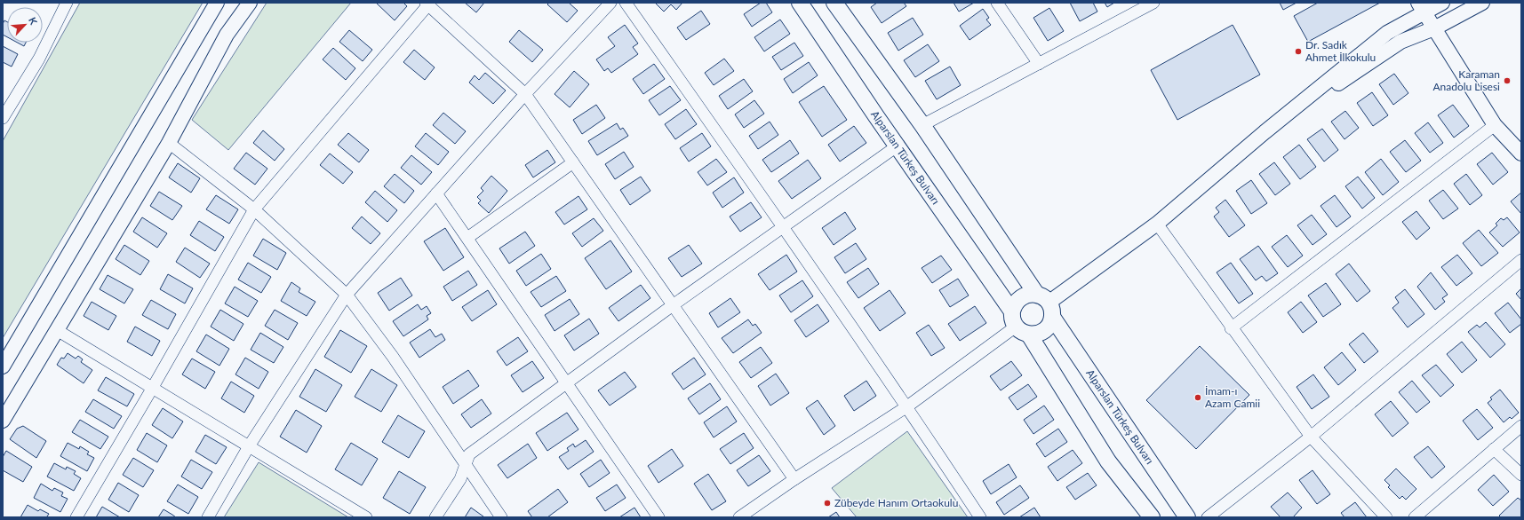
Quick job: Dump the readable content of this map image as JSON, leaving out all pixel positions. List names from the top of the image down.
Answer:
{
  "streets": {
    "main road": ["Alparslan Türkeş Bulvarı"]
  },
  "places": [
    "Dr. Sadık Ahmet İlkokulu",
    "Karaman Anadolu Lisesi",
    "İmam-ı Azam Camii",
    "Zübeyde Hanım Ortaokulu"
  ],
  "north": "top right"
}
